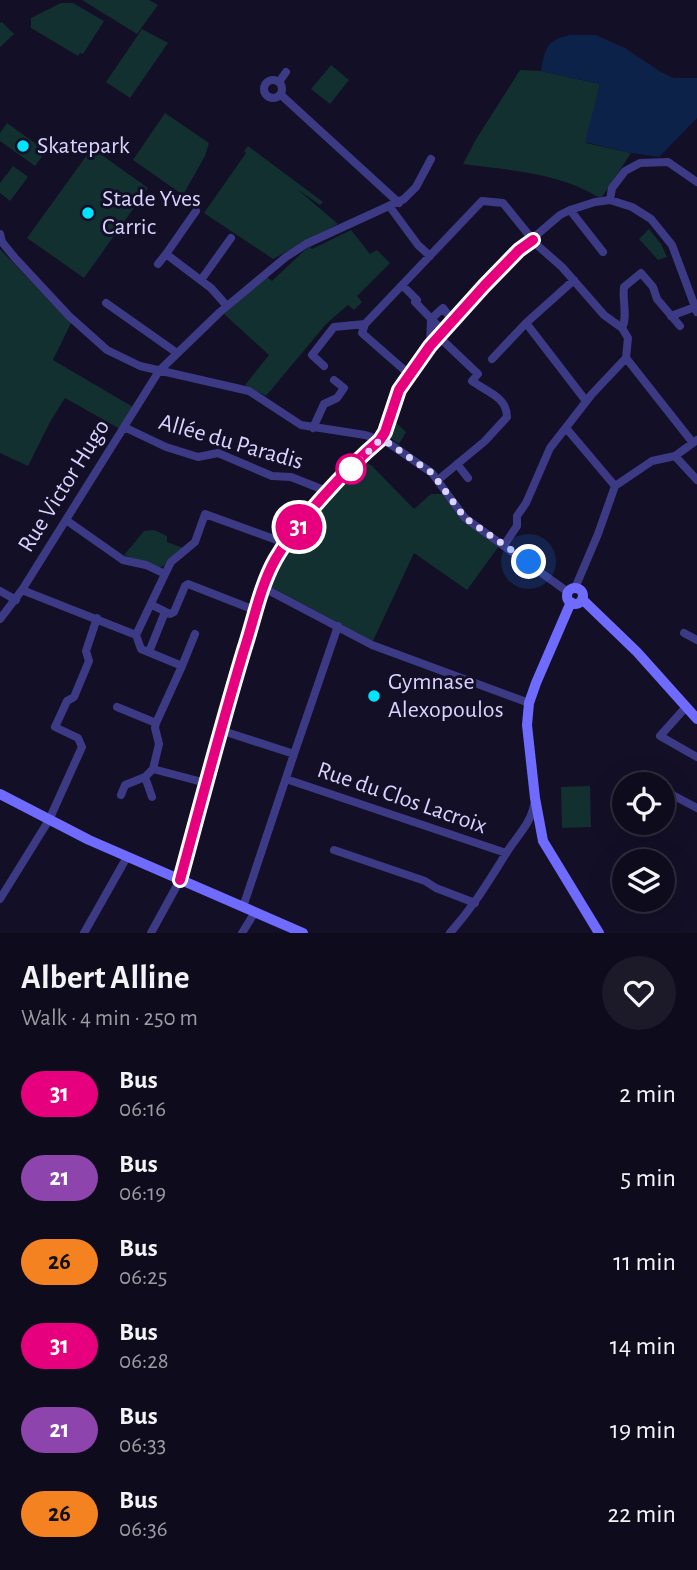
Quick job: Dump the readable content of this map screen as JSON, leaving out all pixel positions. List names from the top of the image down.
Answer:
{
  "streets": {
    "street": ["Allée du Paradis", "Rue Victor Hugo", "Rue du Clos Lacroix"]
  },
  "crossings": [
    ["Allée du Paradis", "Rue Victor Hugo"]
  ],
  "places": ["Skatepark", "Stade Yves Carric", "Gymnase Alexopoulos"],
  "lines": ["bus line 31"],
  "page": {
    "on_map": "31",
    "heading": ["Albert Alline", "Walk · 4 min · 250 m"],
    "list": [
      {
        "mark": "31",
        "name": "Bus",
        "note": "06:16",
        "value": "2 min"
      },
      {
        "mark": "21",
        "name": "Bus",
        "note": "06:19",
        "value": "5 min"
      },
      {
        "mark": "26",
        "name": "Bus",
        "note": "06:25",
        "value": "11 min"
      },
      {
        "mark": "31",
        "name": "Bus",
        "note": "06:28",
        "value": "14 min"
      },
      {
        "mark": "21",
        "name": "Bus",
        "note": "06:33",
        "value": "19 min"
      },
      {
        "mark": "26",
        "name": "Bus",
        "note": "06:36",
        "value": "22 min"
      }
    ]
  }
}
